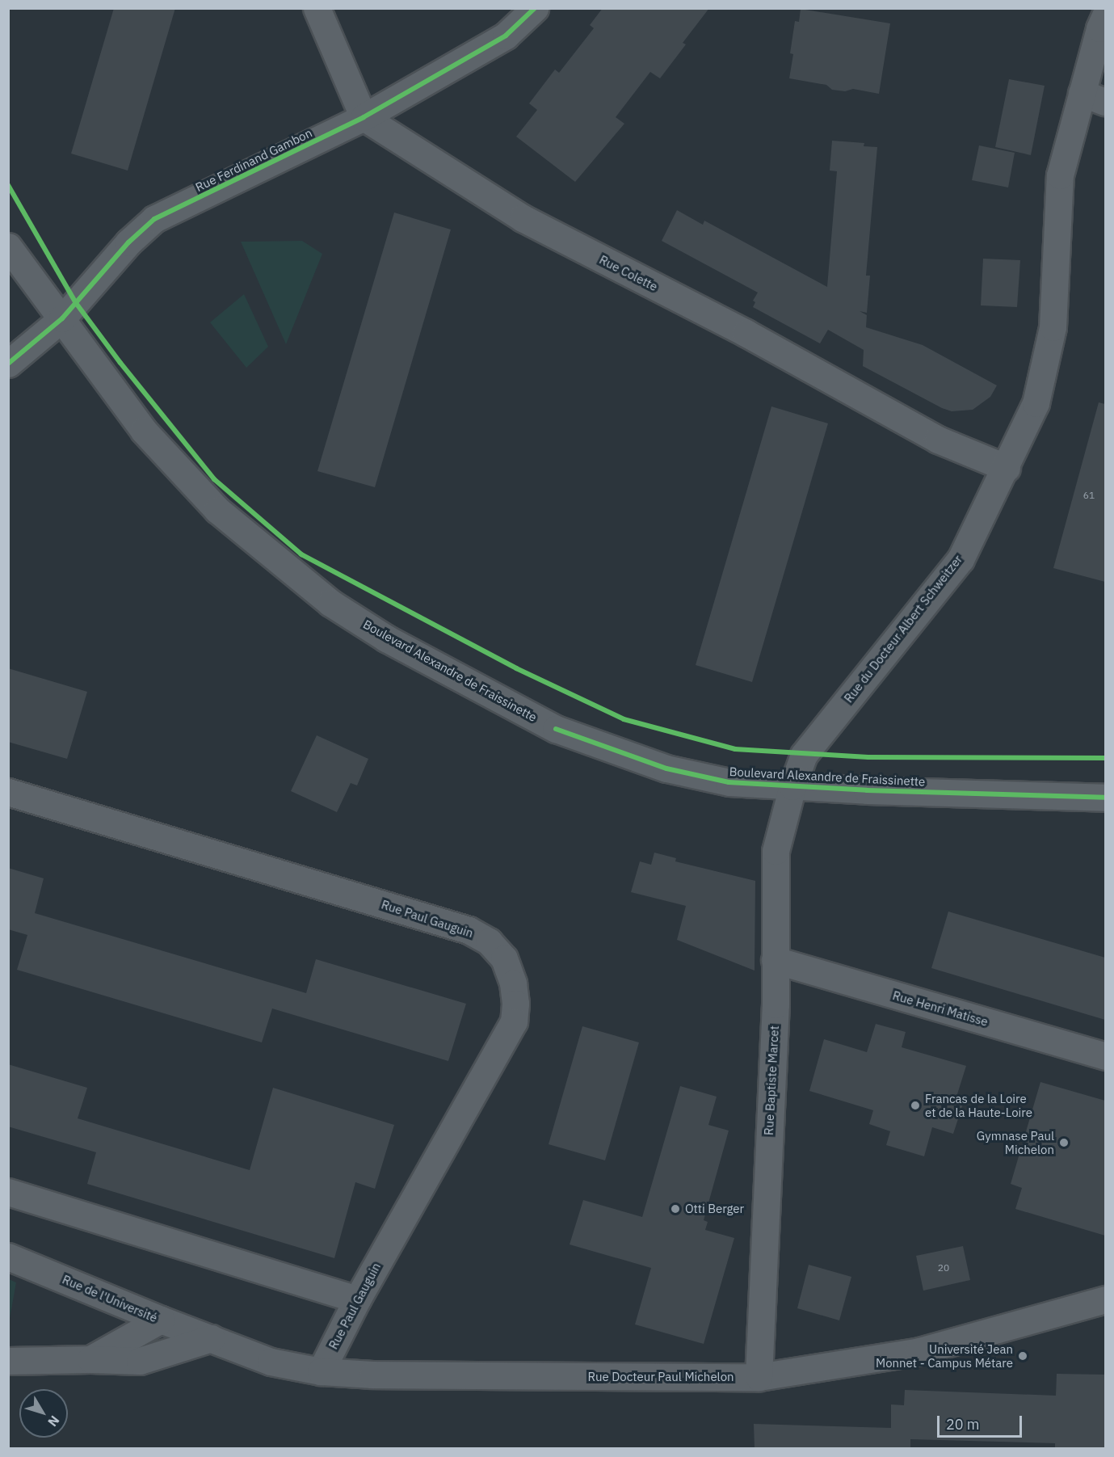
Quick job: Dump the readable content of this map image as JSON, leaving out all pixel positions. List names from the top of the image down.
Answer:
{
  "streets": {
    "street": [
      "Rue Ferdinand Gambon",
      "Rue Colette",
      "Rue du Docteur Albert Schweitzer",
      "Boulevard Alexandre de Fraissinette",
      "Rue Paul Gauguin",
      "Rue Henri Matisse",
      "Rue Baptiste Marcet",
      "Rue de l'Université",
      "Rue Docteur Paul Michelon"
    ]
  },
  "crossings": [
    ["Rue Ferdinand Gambon", "Rue Colette"],
    ["Rue Ferdinand Gambon", "Boulevard Alexandre de Fraissinette"],
    ["Rue Colette", "Rue du Docteur Albert Schweitzer"],
    ["Rue du Docteur Albert Schweitzer", "Boulevard Alexandre de Fraissinette"],
    ["Rue du Docteur Albert Schweitzer", "Rue Baptiste Marcet"],
    ["Boulevard Alexandre de Fraissinette", "Rue Baptiste Marcet"],
    ["Rue Paul Gauguin", "Rue Docteur Paul Michelon"],
    ["Rue Henri Matisse", "Rue Baptiste Marcet"],
    ["Rue Baptiste Marcet", "Rue Docteur Paul Michelon"],
    ["Rue de l'Université", "Rue Docteur Paul Michelon"]
  ],
  "places": [
    "Francas de la Loire et de la Haute-Loire",
    "Gymnase Paul Michelon",
    "Otti Berger",
    "Université Jean Monnet - Campus Métare"
  ],
  "house_numbers": ["61", "20"],
  "scale_bar": "20 m",
  "north": "bottom right"
}
